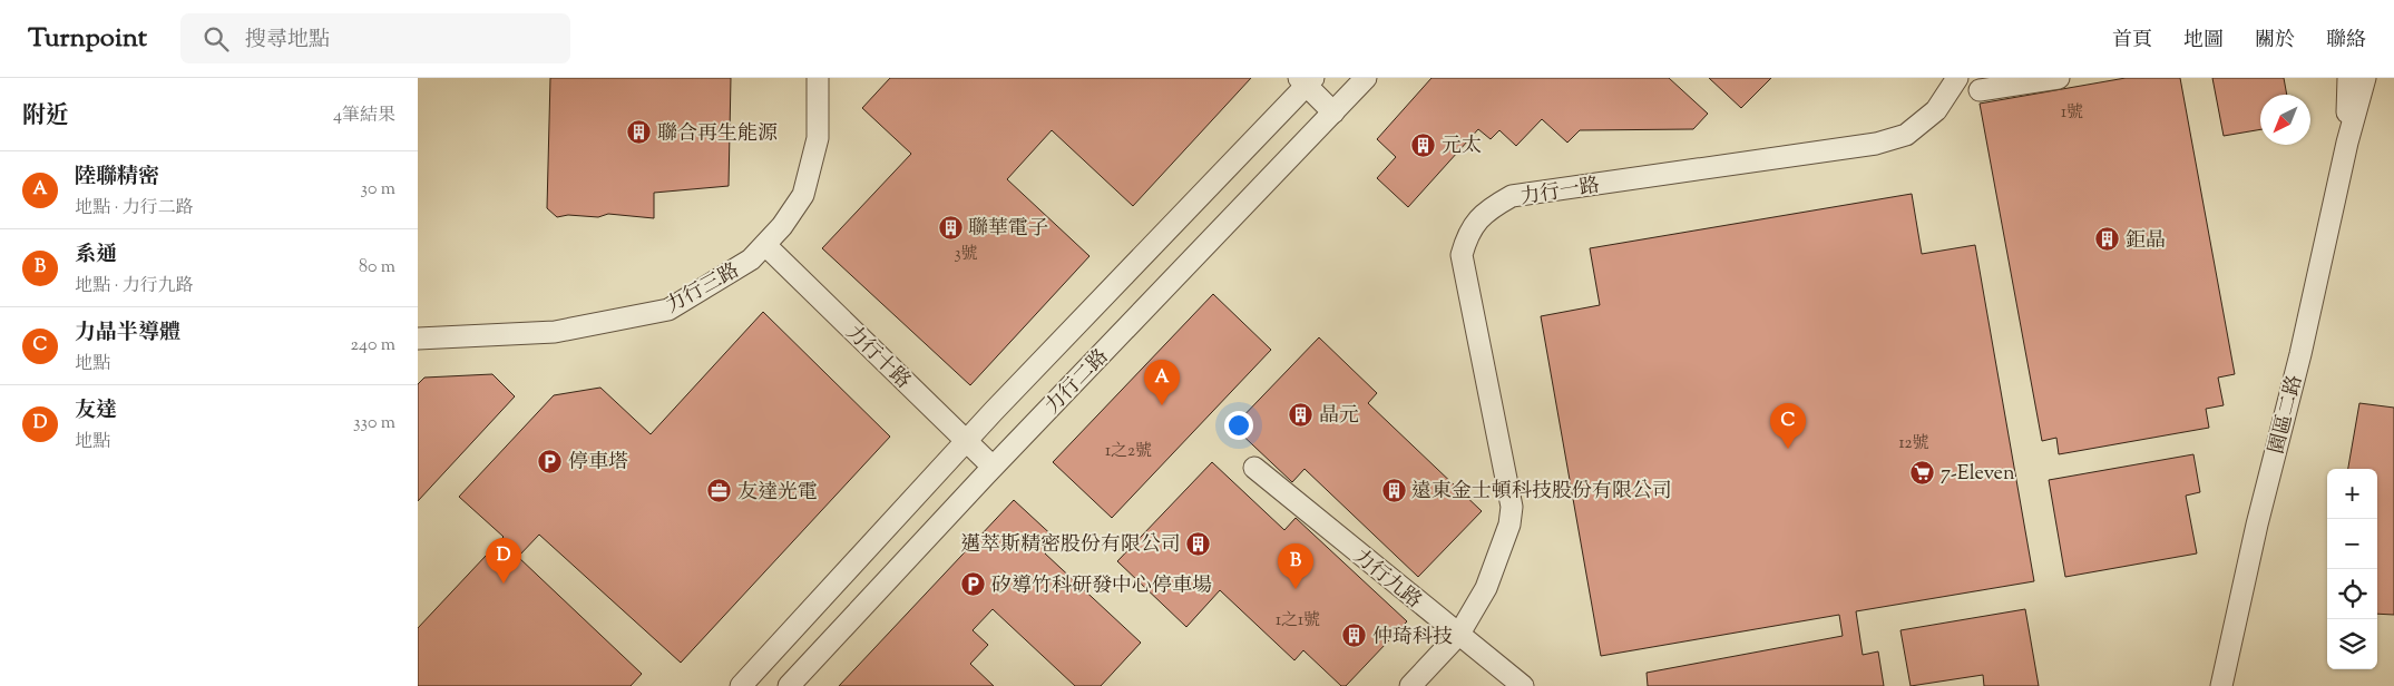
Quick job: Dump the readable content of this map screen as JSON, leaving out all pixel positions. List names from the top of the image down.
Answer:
{
  "streets": {
    "street": [
      "力行一路",
      "力行三路",
      "力行十路",
      "力行二路",
      "園區二路",
      "力行九路"
    ]
  },
  "crossings": [
    ["力行一路", "力行九路"],
    ["力行三路", "力行十路"],
    ["力行十路", "力行二路"]
  ],
  "places": {
    "building": [
      "聯合再生能源",
      "元太",
      "聯華電子",
      "鉅晶",
      "晶元",
      "遠東金士頓科技股份有限公司",
      "邁萃斯精密股份有限公司",
      "仲琦科技"
    ],
    "parking": ["停車塔", "矽導竹科研發中心停車場"],
    "supermarket": ["7-Eleven"],
    "office": ["友達光電"]
  },
  "house_numbers": [
    "1號",
    "3號",
    "12號",
    "1之2號",
    "1之1號"
  ],
  "north": "bottom left",
  "page": {
    "header": "Turnpoint",
    "search": "搜尋地點",
    "nav": [
      "首頁",
      "地圖",
      "關於",
      "聯絡"
    ],
    "heading": ["附近", "4筆結果"],
    "list": [
      {
        "mark": "A",
        "name": "陸聯精密",
        "note": "地點 · 力行二路",
        "value": "30 m"
      },
      {
        "mark": "B",
        "name": "系通",
        "note": "地點 · 力行九路",
        "value": "80 m"
      },
      {
        "mark": "C",
        "name": "力晶半導體",
        "note": "地點",
        "value": "240 m"
      },
      {
        "mark": "D",
        "name": "友達",
        "note": "地點",
        "value": "330 m"
      }
    ],
    "pins": [
      "A",
      "C",
      "D",
      "B"
    ],
    "map_buttons": ["+", "−"]
  }
}
